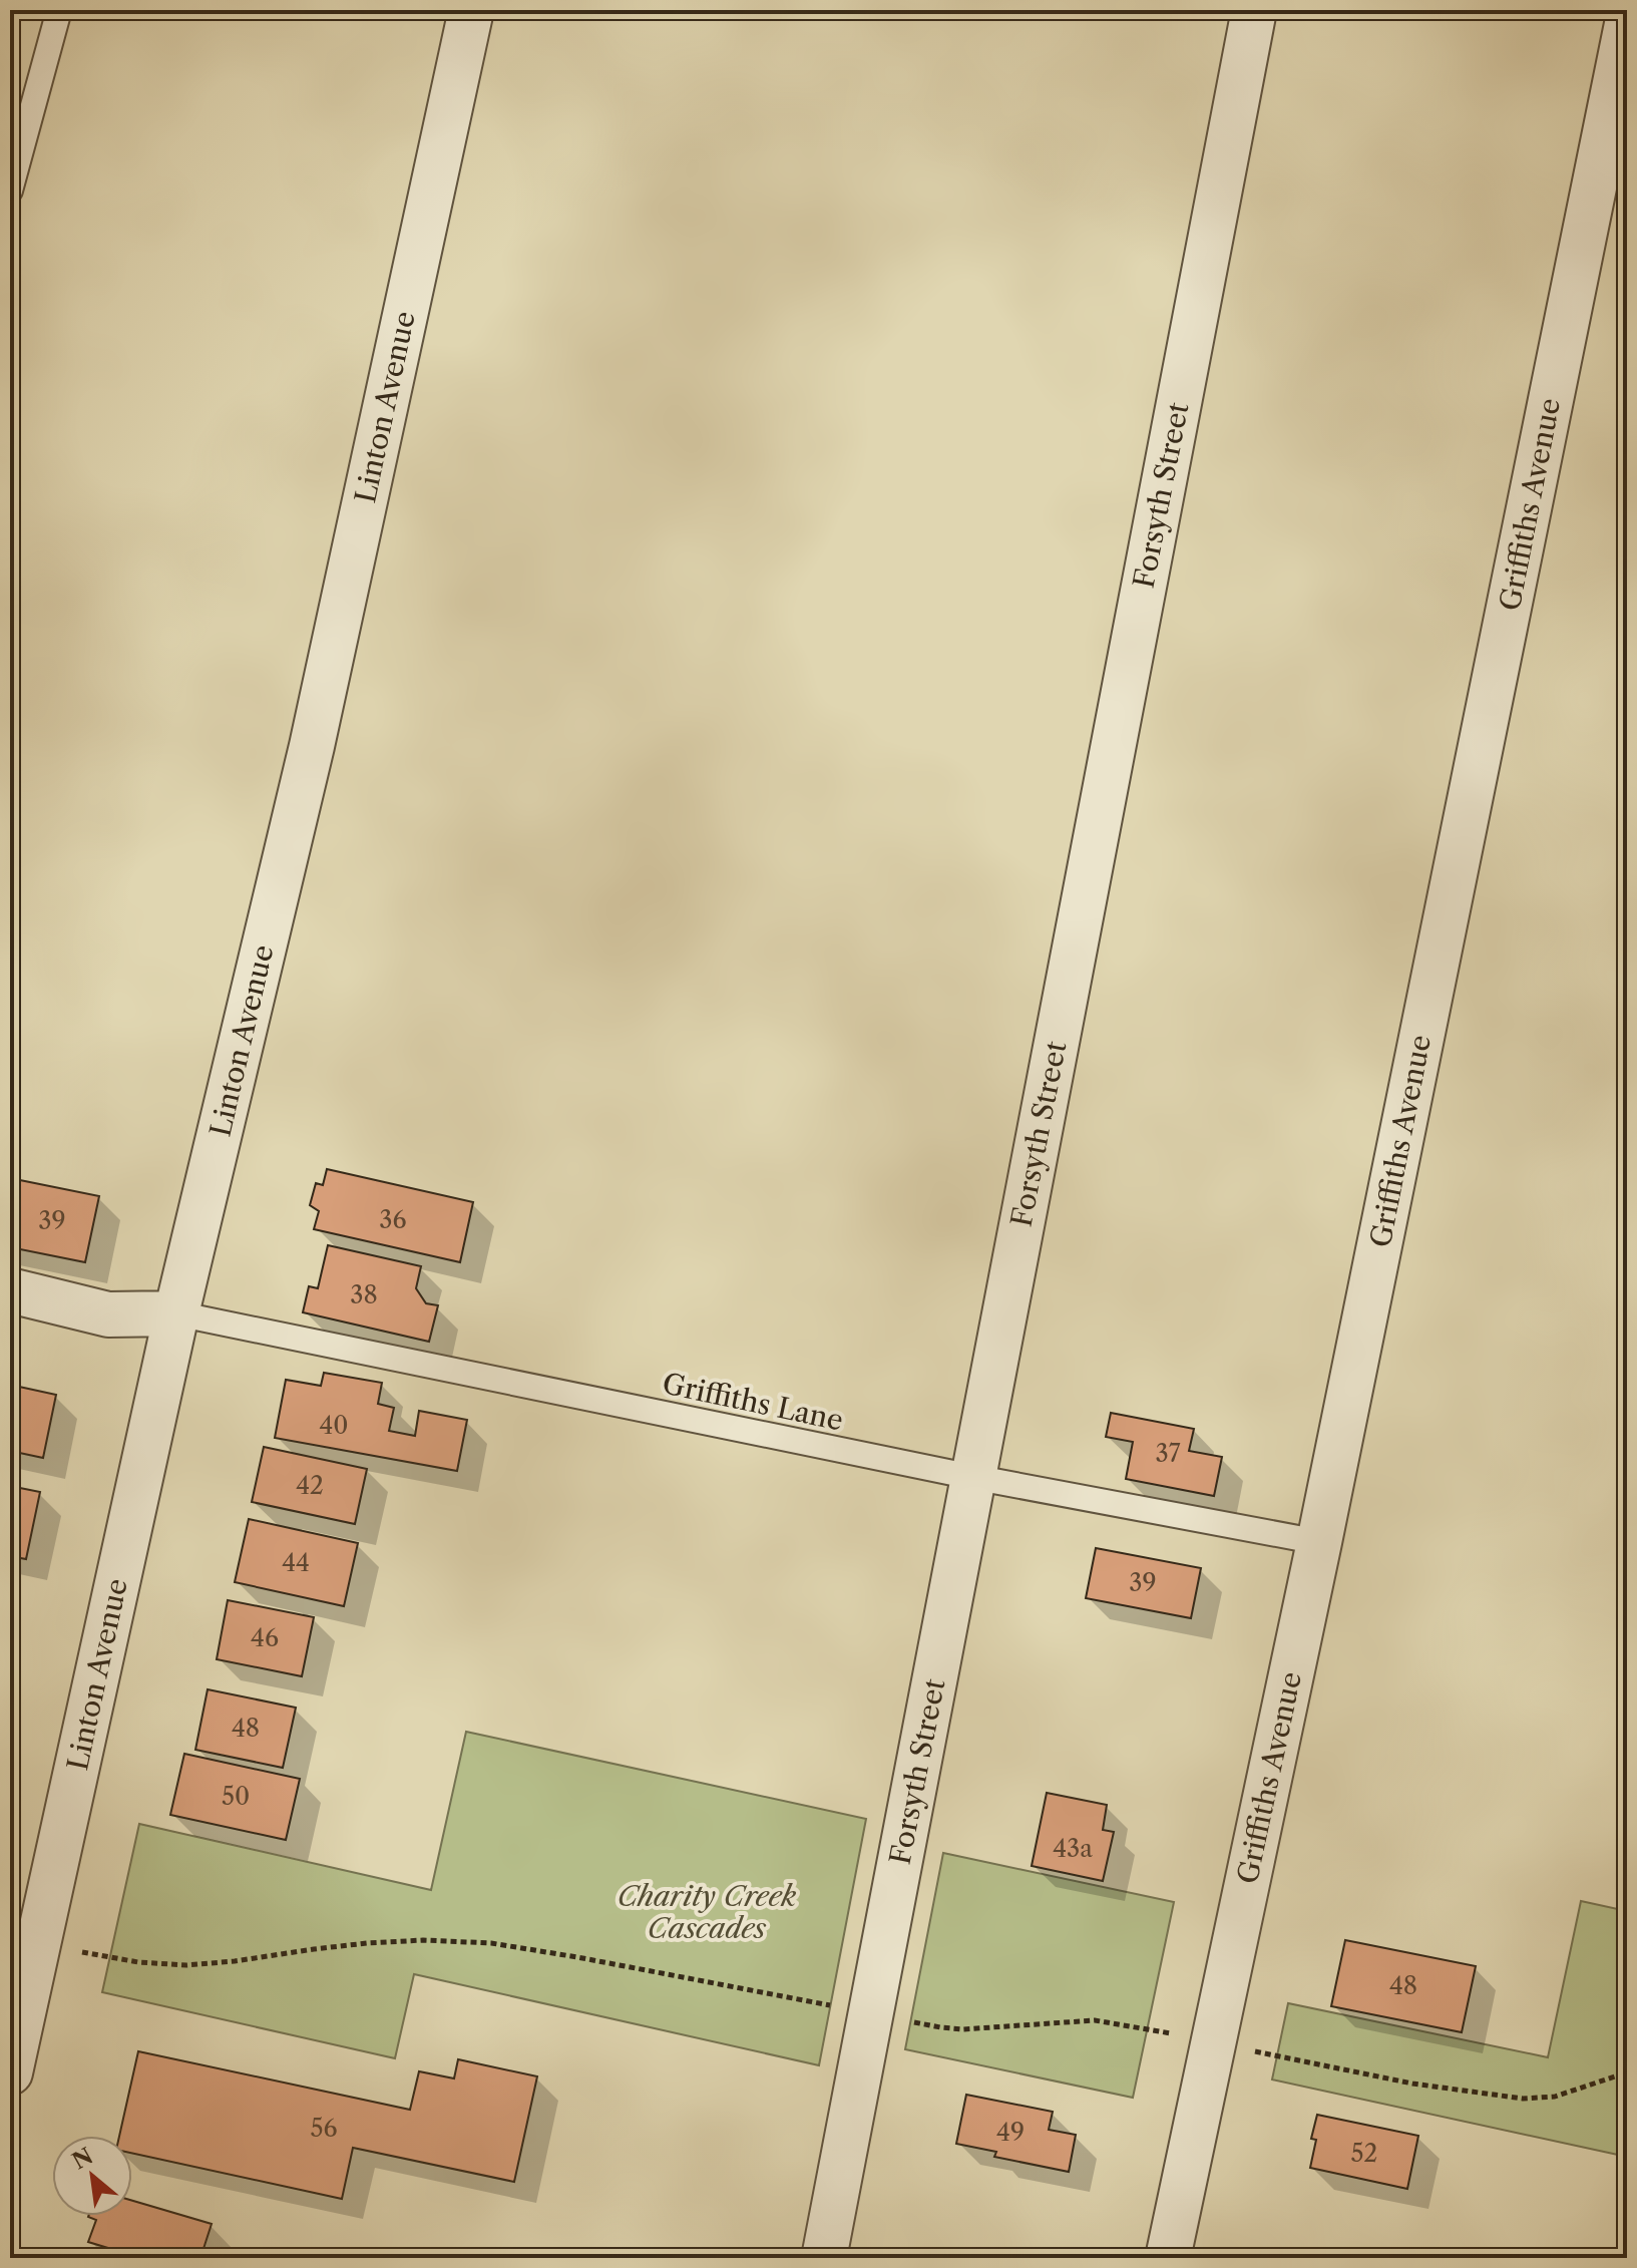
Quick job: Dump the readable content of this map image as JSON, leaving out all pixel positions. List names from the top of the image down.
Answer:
{
  "streets": {
    "street": ["Linton Avenue", "Forsyth Street", "Griffiths Avenue"],
    "lane": ["Griffiths Lane"]
  },
  "crossings": [
    ["Linton Avenue", "Griffiths Lane"],
    ["Forsyth Street", "Griffiths Lane"],
    ["Griffiths Avenue", "Griffiths Lane"]
  ],
  "parks": ["Charity Creek Cascades"],
  "house_numbers": [
    "36",
    "39",
    "38",
    "40",
    "37",
    "42",
    "44",
    "39",
    "46",
    "48",
    "50",
    "43a",
    "48",
    "56",
    "49",
    "52"
  ],
  "north": "top left"
}
